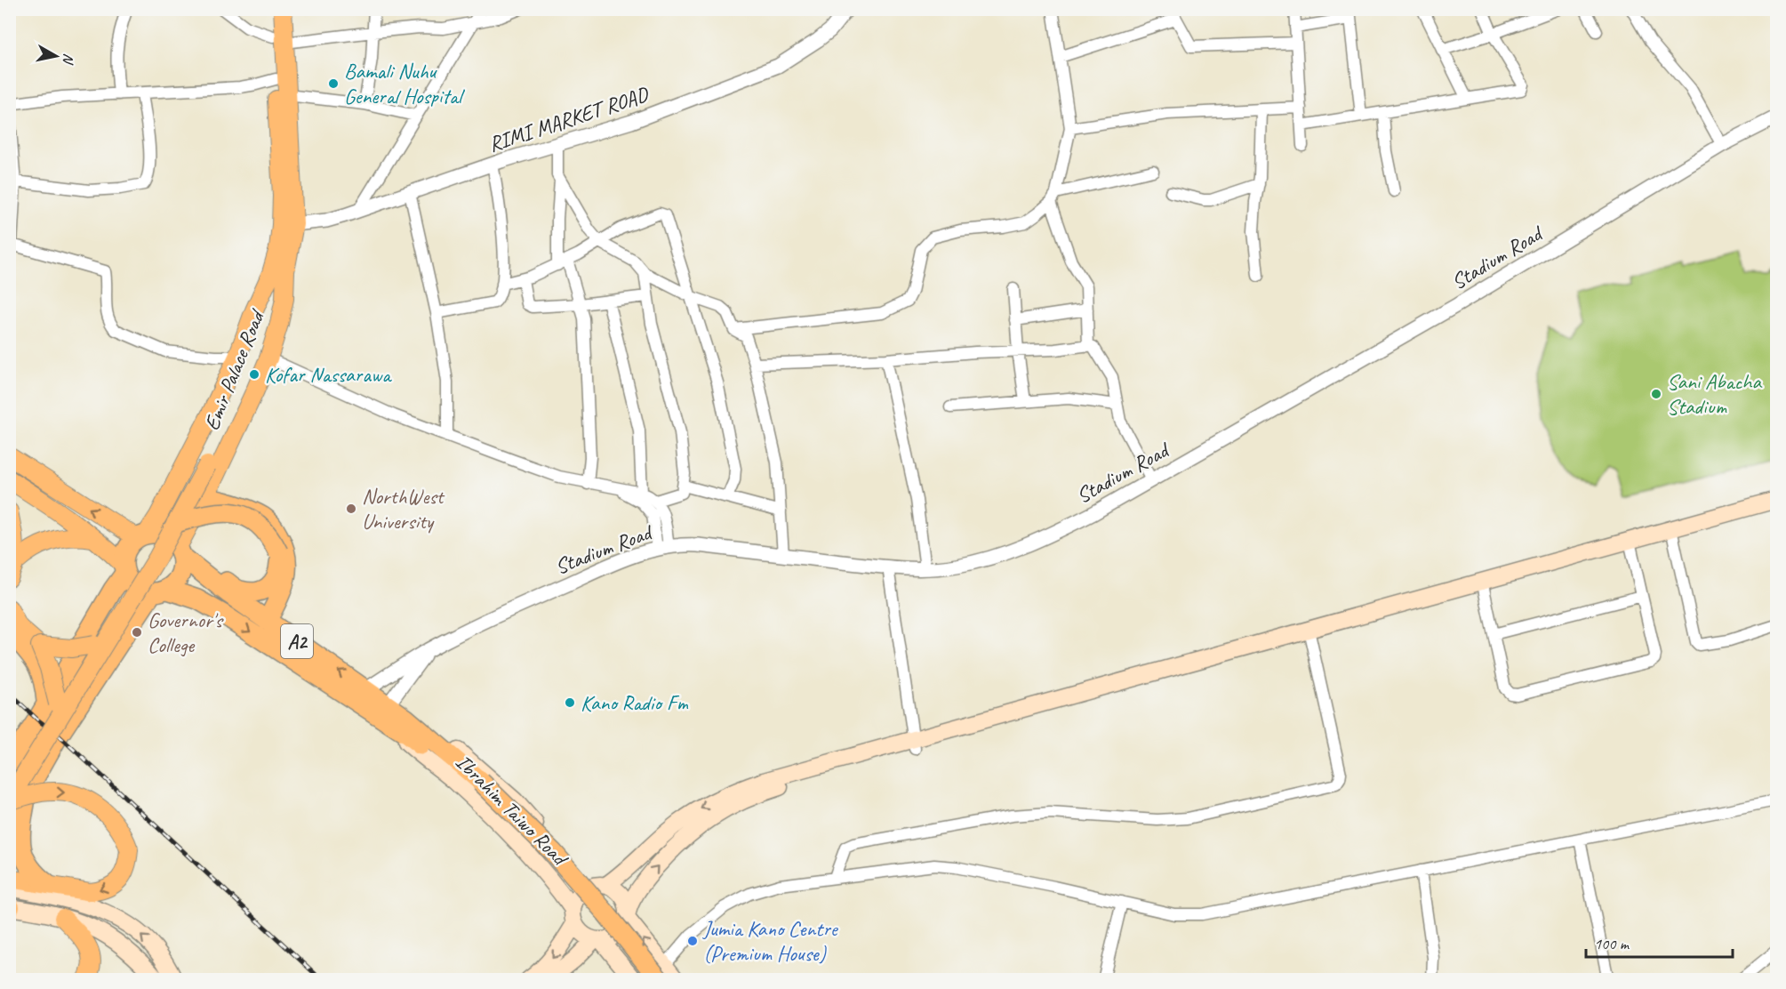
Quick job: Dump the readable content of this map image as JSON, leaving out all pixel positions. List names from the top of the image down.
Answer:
{
  "streets": {
    "highway": ["A2", "Ibrahim Taiwo Road"],
    "main road": ["Emir Palace Road"],
    "street": ["RIMI MARKET ROAD", "Stadium Road"]
  },
  "crossings": [
    ["RIMI MARKET ROAD", "Emir Palace Road"],
    ["Stadium Road", "Ibrahim Taiwo Road"],
    ["Emir Palace Road", "A2"],
    ["Emir Palace Road", "Ibrahim Taiwo Road"],
    ["A2", "Ibrahim Taiwo Road"]
  ],
  "places": [
    "Bamali Nuhu General Hospital",
    "Kofar Nassarawa",
    "Sani Abacha Stadium",
    "NorthWest University",
    "Governor's College",
    "Kano Radio Fm",
    "Jumia Kano Centre (Premium House)"
  ],
  "scale_bar": "100 m",
  "north": "right"
}
